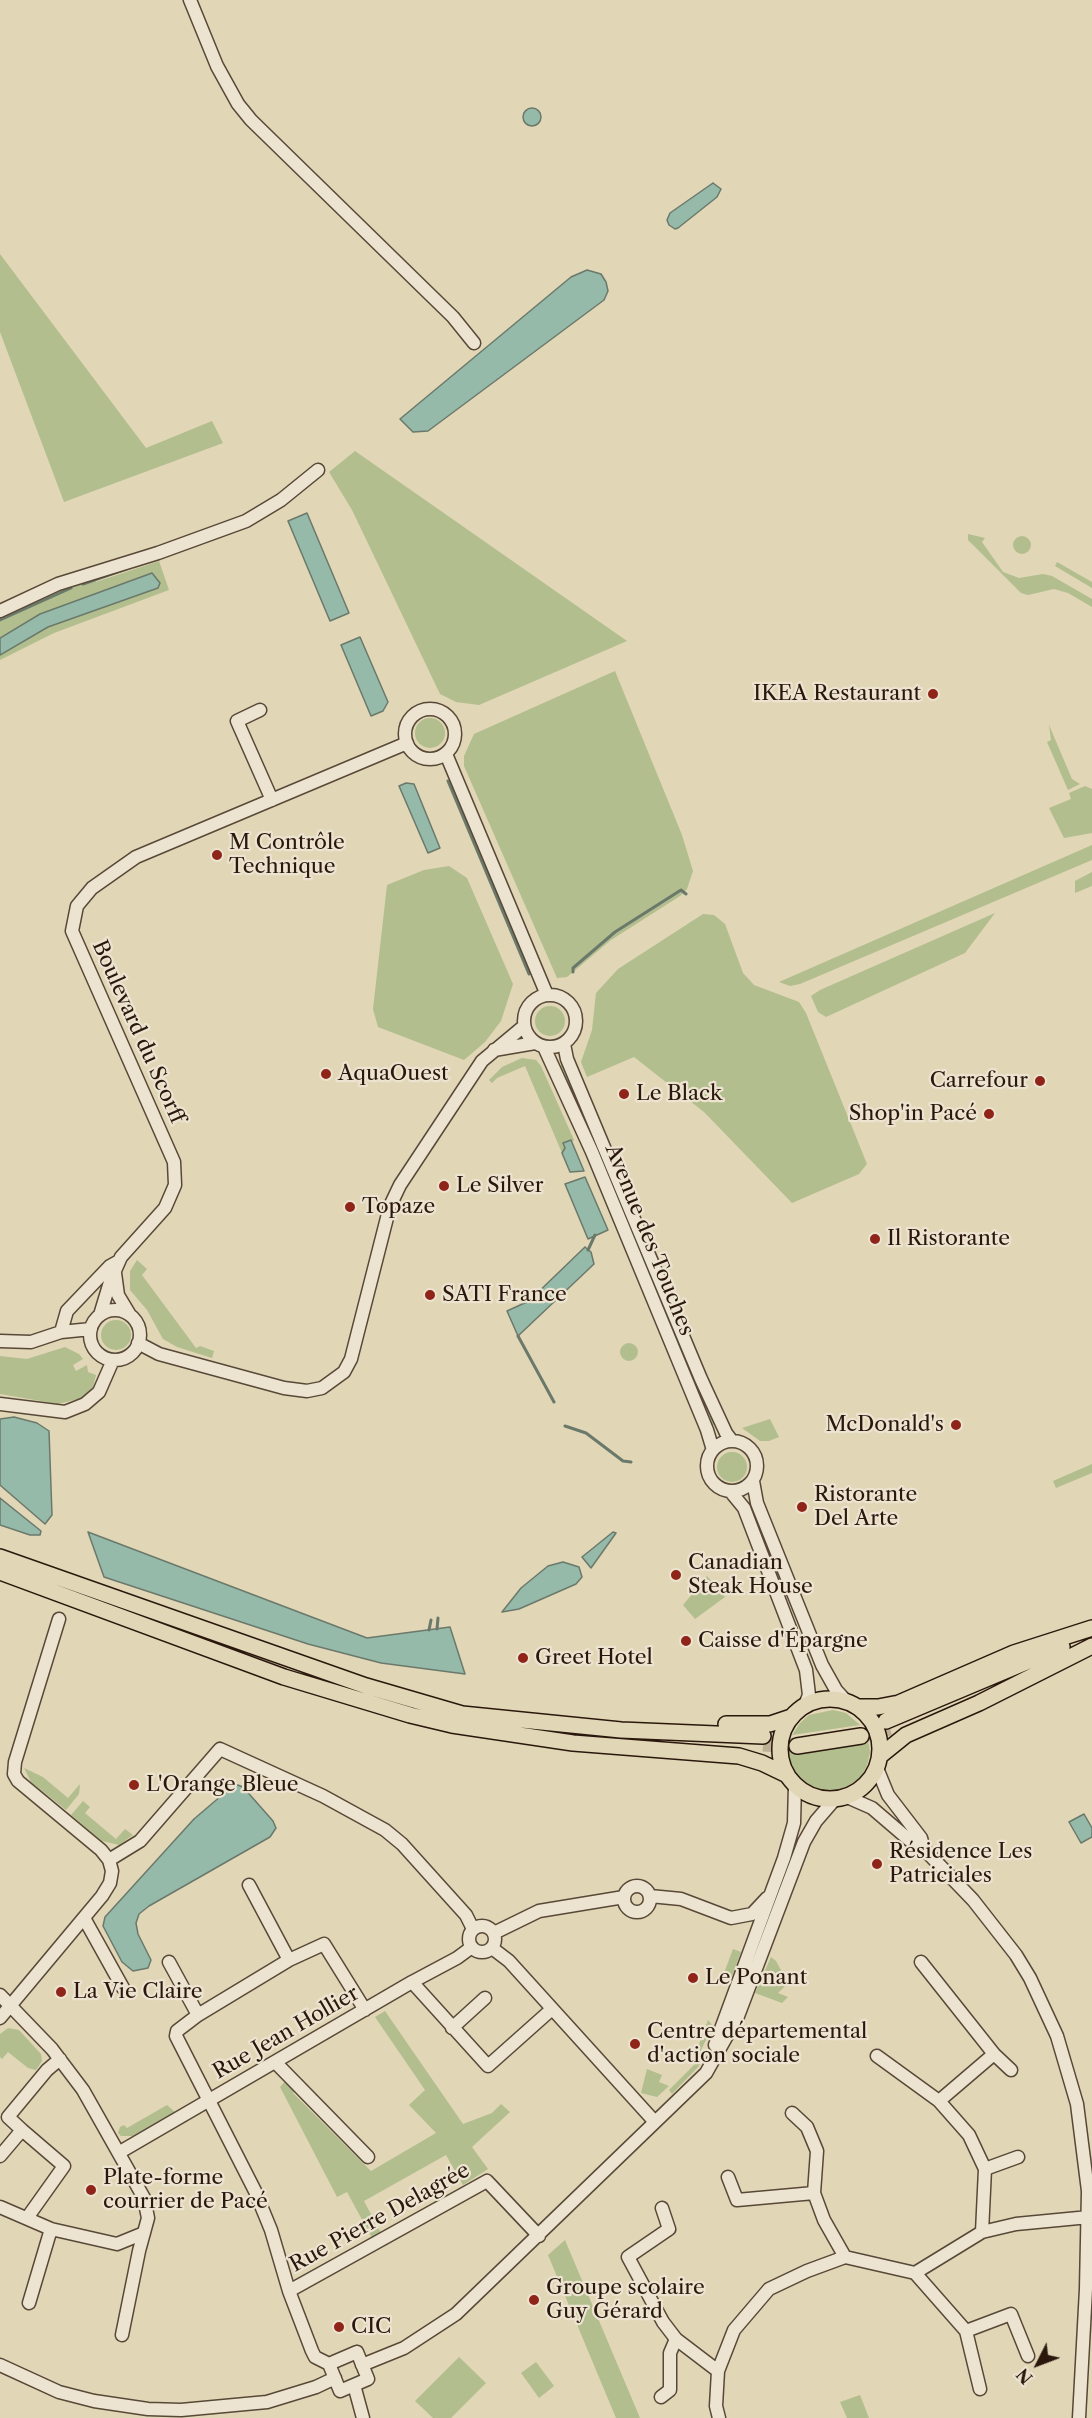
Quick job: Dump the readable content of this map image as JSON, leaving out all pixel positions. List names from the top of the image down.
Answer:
{
  "streets": {
    "street": [
      "Boulevard du Scorff",
      "Avenue des Touches",
      "Rue Jean Hollier",
      "Rue Pierre Delagrée"
    ]
  },
  "places": [
    "IKEA Restaurant",
    "M Contrôle Technique",
    "AquaOuest",
    "Carrefour",
    "Le Black",
    "Shop'in Pacé",
    "Le Silver",
    "Topaze",
    "Il Ristorante",
    "SATI France",
    "McDonald's",
    "Ristorante Del Arte",
    "Canadian Steak House",
    "Caisse d'Épargne",
    "Greet Hotel",
    "L'Orange Bleue",
    "Résidence Les Patriciales",
    "Le Ponant",
    "La Vie Claire",
    "Centre départemental d'action sociale",
    "Plate-forme courrier de Pacé",
    "Groupe scolaire Guy Gérard",
    "CIC"
  ],
  "north": "bottom left"
}
